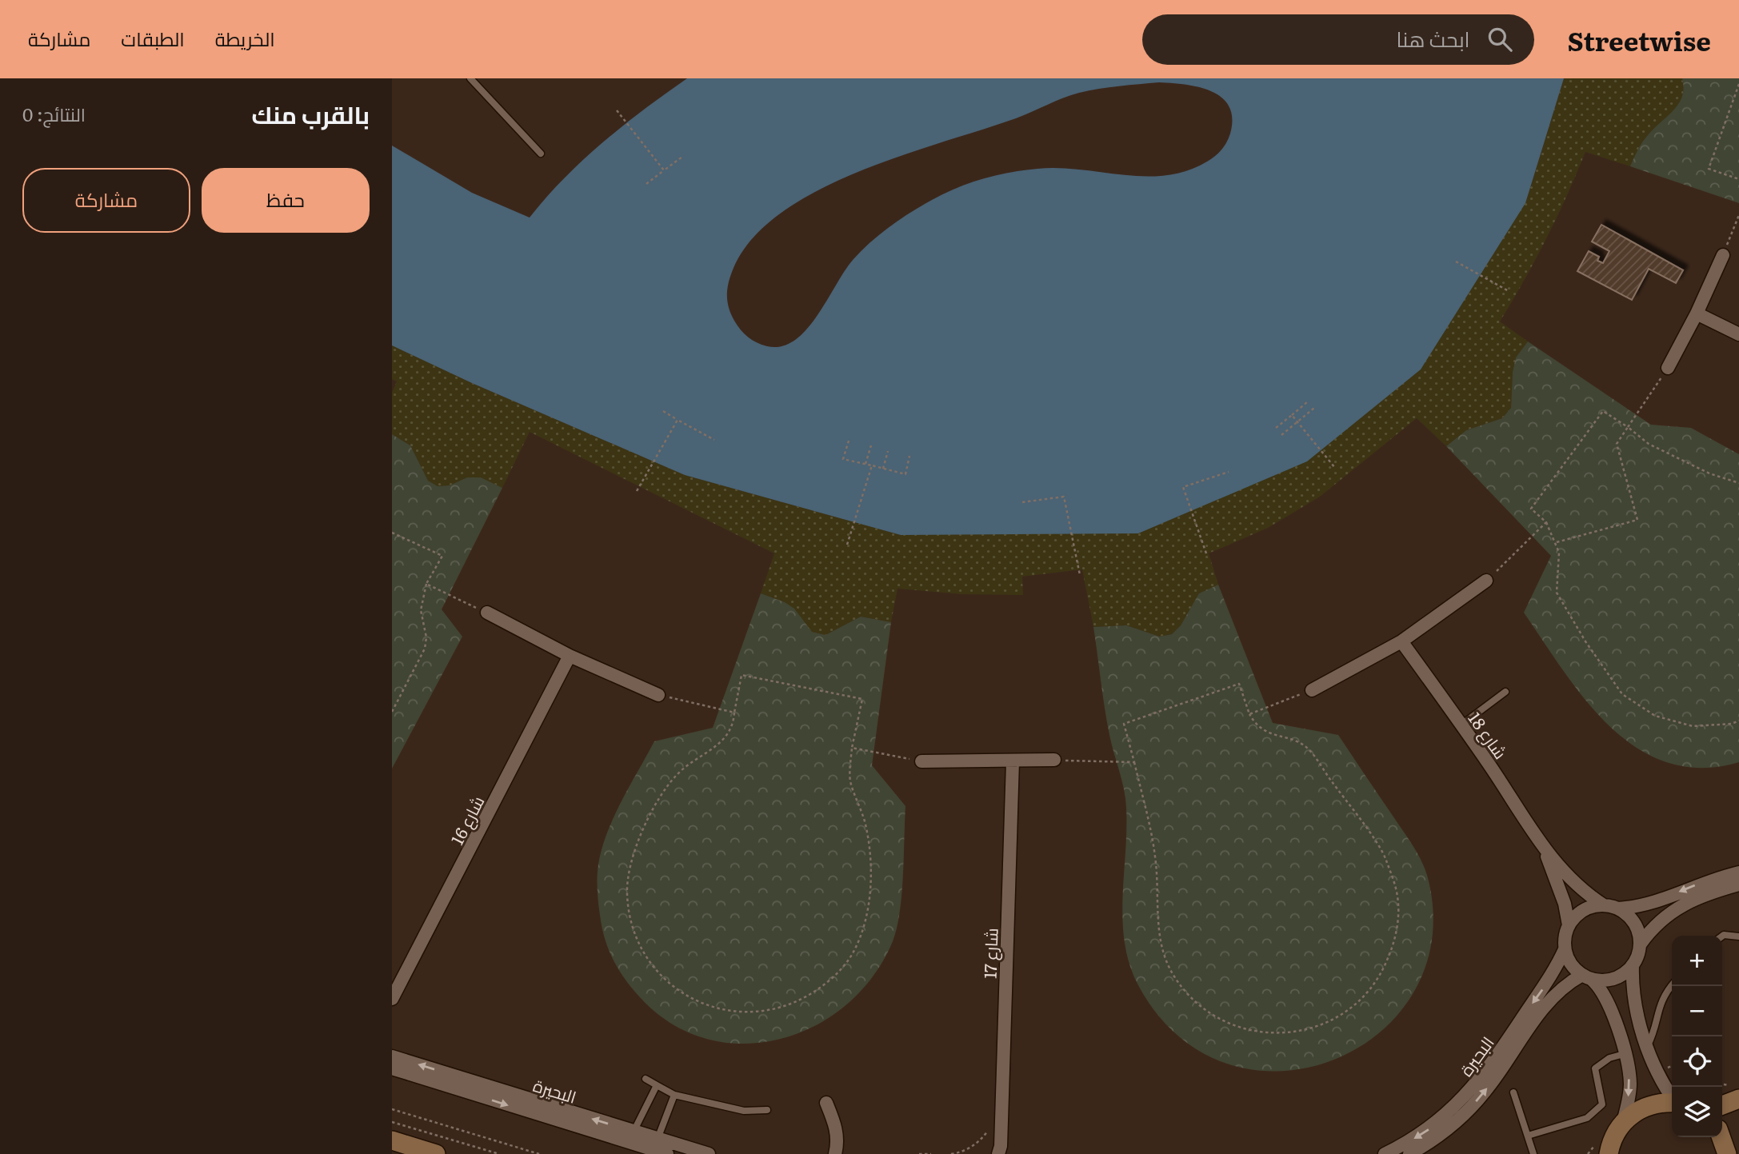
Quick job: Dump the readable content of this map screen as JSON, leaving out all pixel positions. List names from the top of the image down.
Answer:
{
  "streets": {
    "street": [
      "شارع 18",
      "شارع 16",
      "شارع 17",
      "البحيرة"
    ]
  },
  "crossings": [
    ["شارع 18", "البحيرة"]
  ],
  "page": {
    "header": "Streetwise",
    "search": "ابحث هنا",
    "nav": ["الخريطة", "الطبقات", "مشاركة"],
    "heading": ["بالقرب منك", "النتائج: 0"],
    "buttons": ["حفظ", "مشاركة"],
    "map_buttons": ["+", "−"]
  }
}
